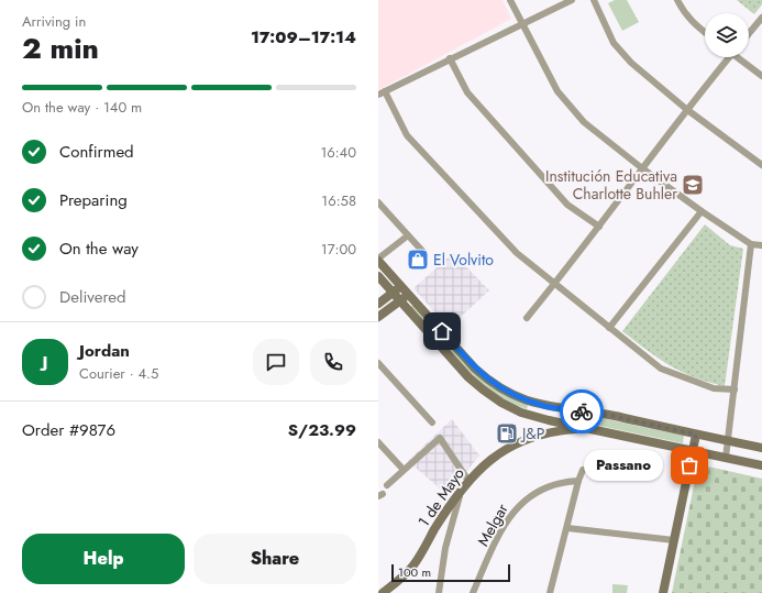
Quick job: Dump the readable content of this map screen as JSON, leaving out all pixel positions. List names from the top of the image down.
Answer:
{
  "streets": {
    "main road": ["1 de Mayo"],
    "street": ["Melgar"]
  },
  "places": {
    "school or university": ["Institución Educativa Charlotte Buhler"],
    "shop": ["El Volvito"],
    "fuel station": ["J&P"],
    "other": ["Passano"]
  },
  "scale_bar": "100 m",
  "page": {
    "heading": ["2 min", "Arriving in", "17:09–17:14"],
    "panel": [
      "Jordan",
      "Courier · 4.5",
      "Order #9876",
      "S/23.99"
    ],
    "bar": "On the way · 140 m",
    "list": [
      ["Confirmed", "16:40"],
      ["Preparing", "16:58"],
      ["On the way", "17:00"],
      "Delivered"
    ],
    "round": "J",
    "bubble": "Passano",
    "buttons": ["Help", "Share"],
    "scale": "100 m"
  }
}
